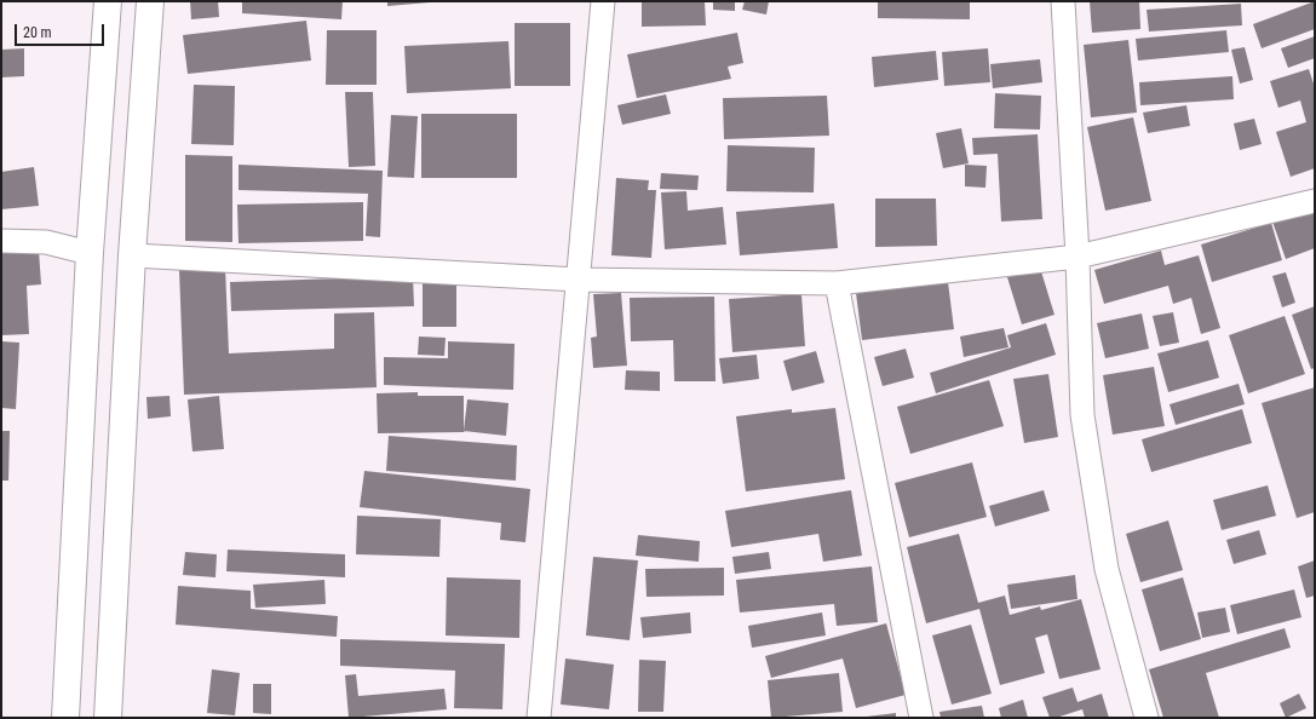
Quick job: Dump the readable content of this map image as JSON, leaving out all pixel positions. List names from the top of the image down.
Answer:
{
  "scale_bar": "20 m"
}
